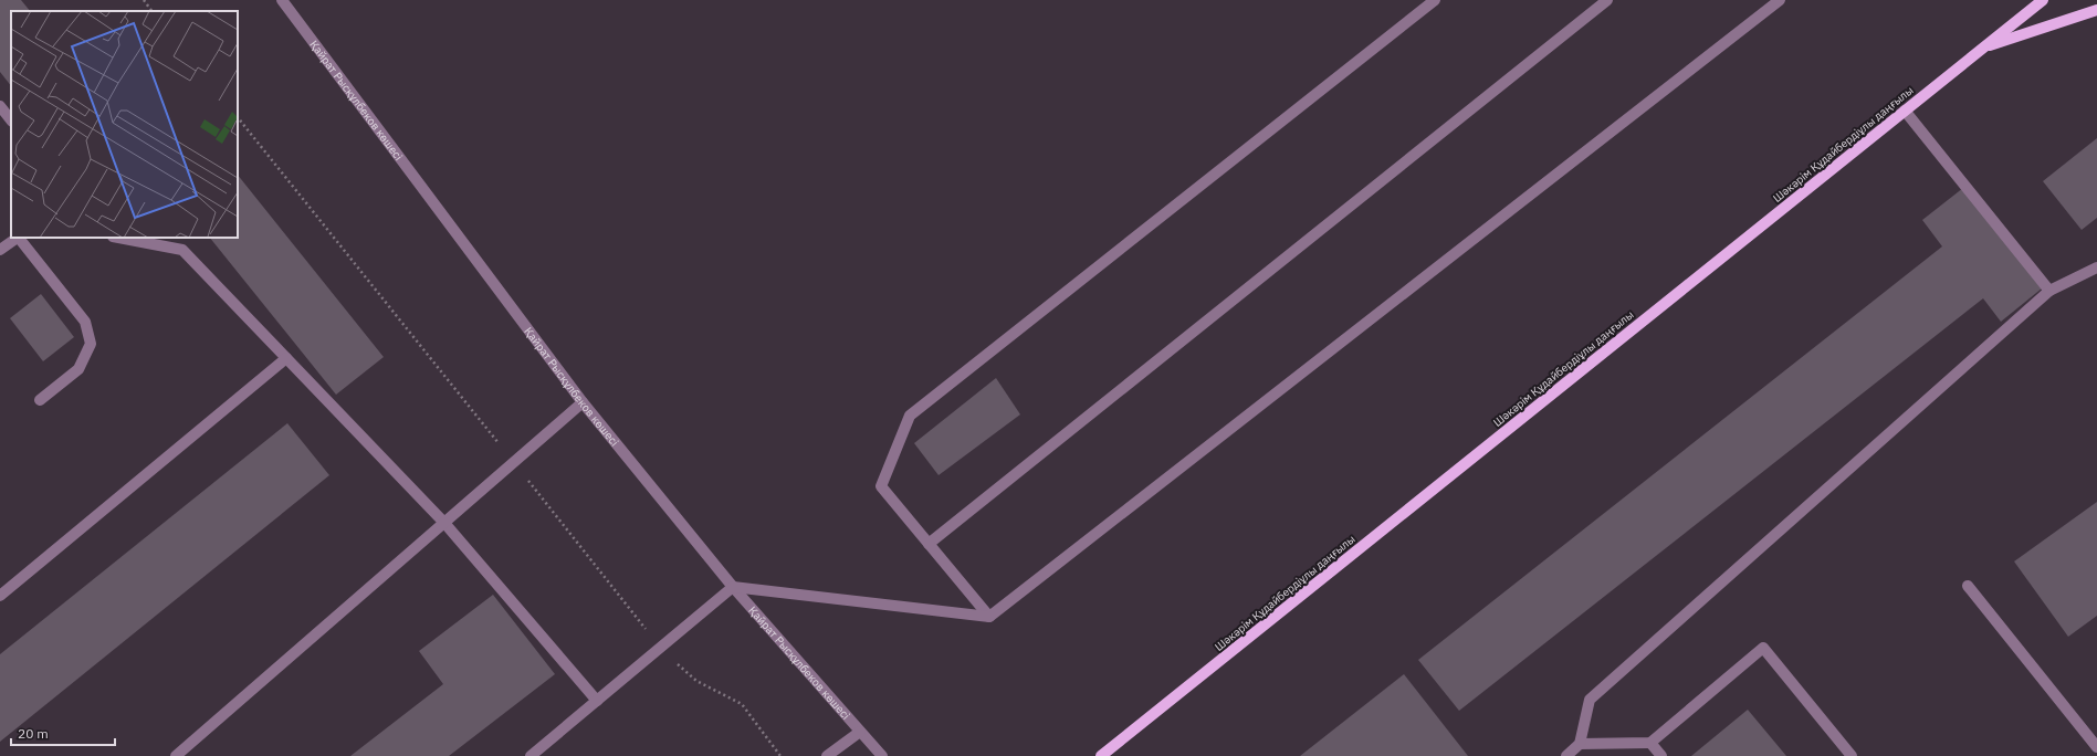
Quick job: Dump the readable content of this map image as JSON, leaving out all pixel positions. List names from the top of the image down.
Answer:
{
  "streets": {
    "main road": ["Шәкәрім Құдайбердіұлы даңғылы"],
    "street": ["Қайрат Рысқұлбеков көшесі"]
  },
  "scale_bar": "20 m"
}
